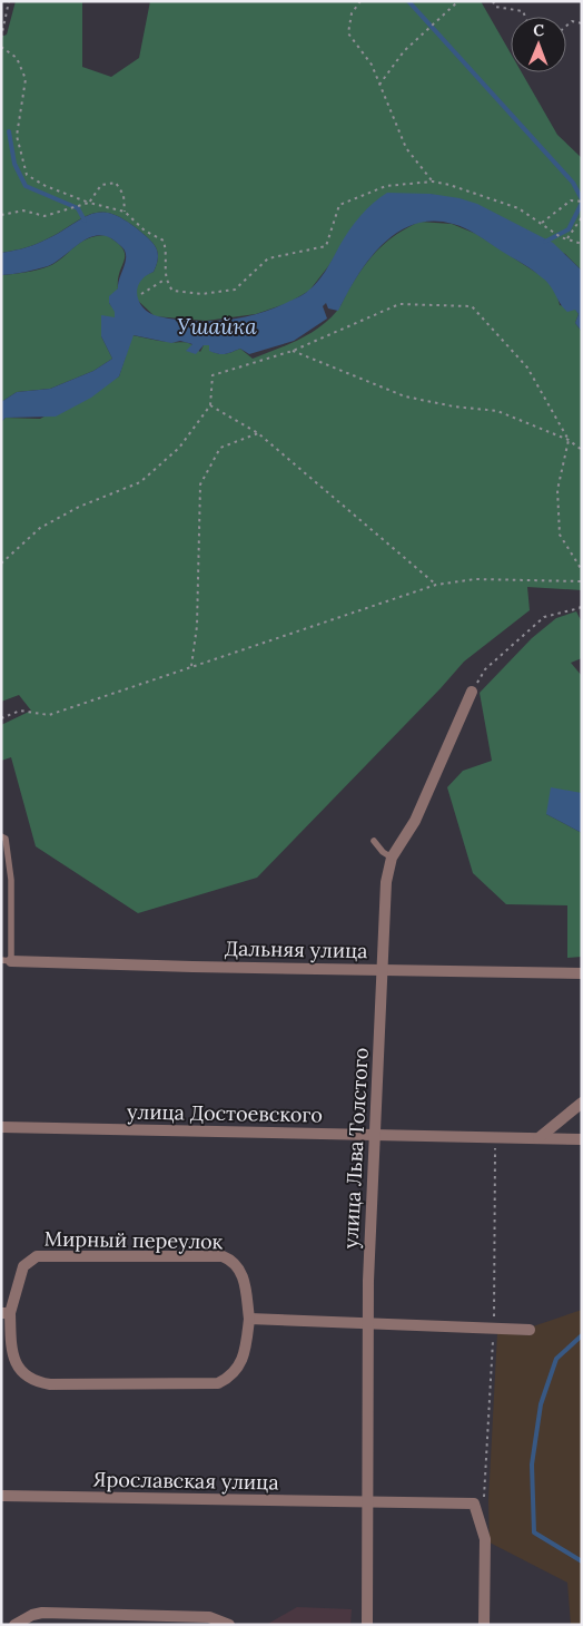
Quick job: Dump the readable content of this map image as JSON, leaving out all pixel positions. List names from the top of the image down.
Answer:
{
  "streets": {
    "street": [
      "Дальняя улица",
      "улица Достоевского",
      "улица Льва Толстого",
      "Мирный переулок",
      "Ярославская улица"
    ]
  },
  "crossings": [
    ["Дальняя улица", "улица Льва Толстого"],
    ["улица Достоевского", "улица Льва Толстого"],
    ["улица Льва Толстого", "Ярославская улица"]
  ],
  "water": ["Ушайка"],
  "north": "top"
}
